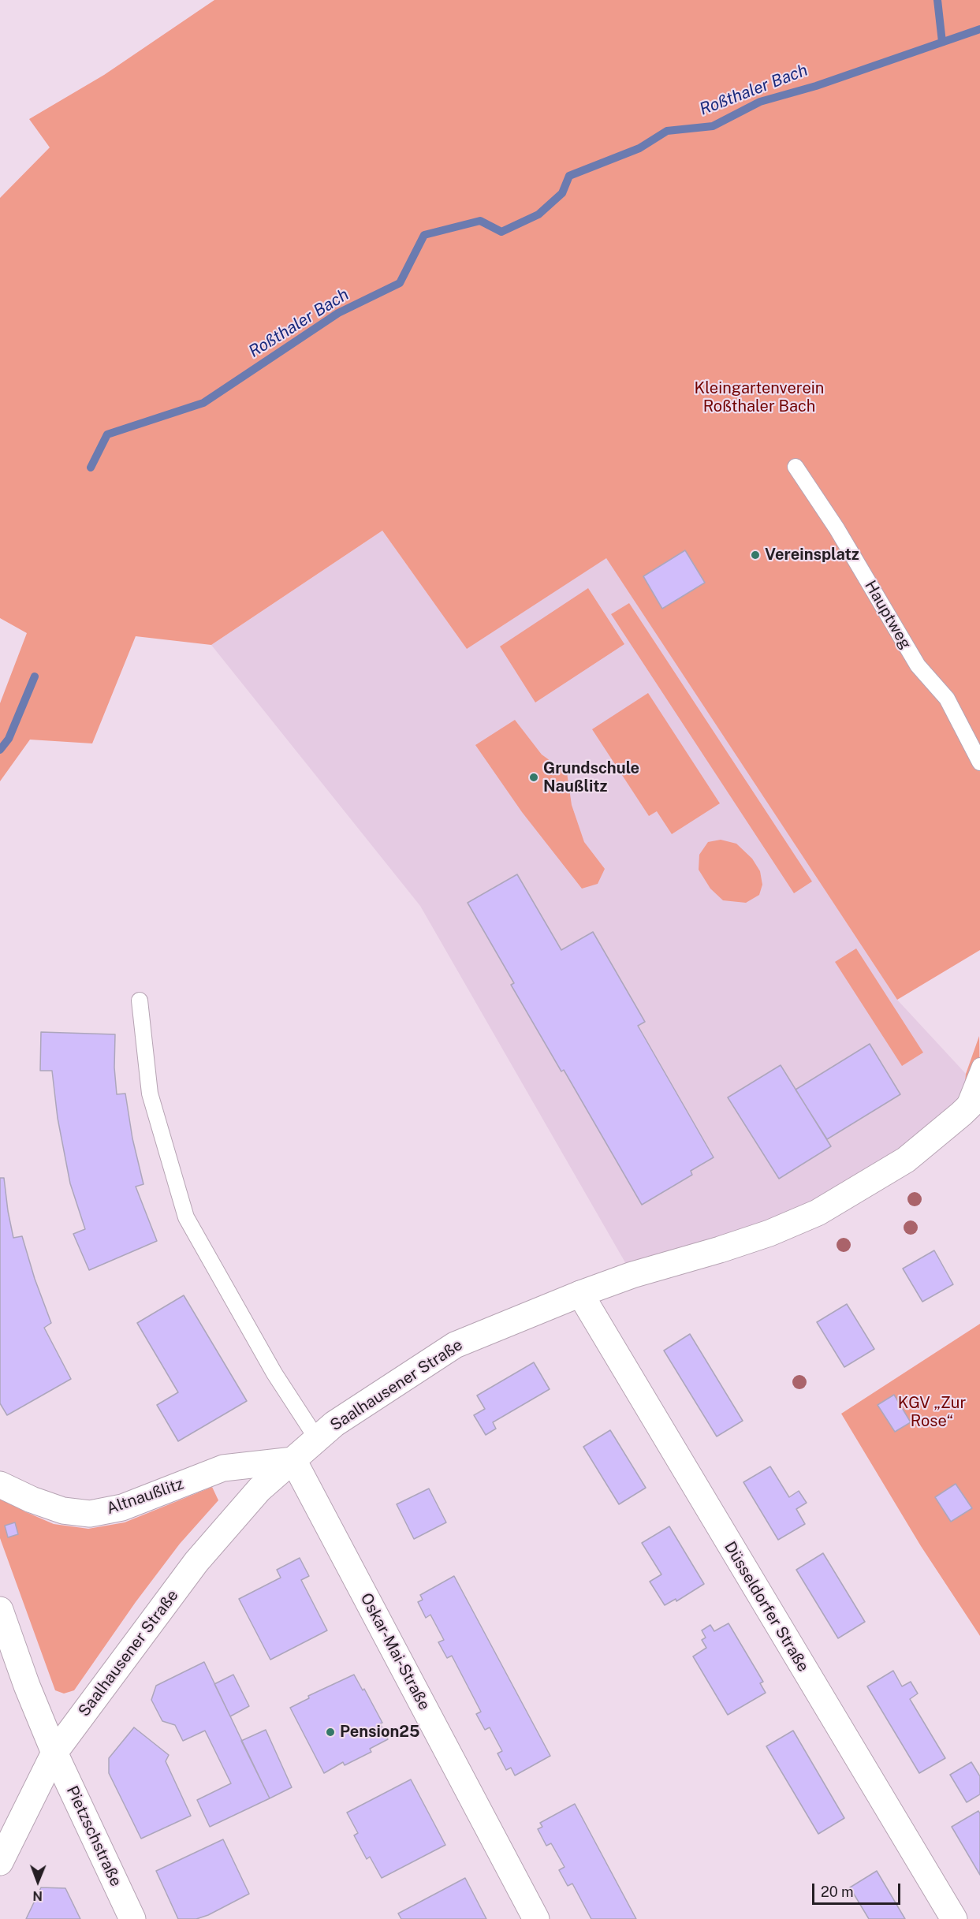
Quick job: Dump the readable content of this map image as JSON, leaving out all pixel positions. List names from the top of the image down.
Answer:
{
  "streets": {
    "street": [
      "Saalhausener Straße",
      "Altnaußlitz",
      "Düsseldorfer Straße",
      "Oskar-Mai-Straße",
      "Pietzschstraße"
    ],
    "lane": ["Hauptweg"]
  },
  "crossings": [
    ["Saalhausener Straße", "Altnaußlitz"],
    ["Saalhausener Straße", "Düsseldorfer Straße"],
    ["Saalhausener Straße", "Oskar-Mai-Straße"],
    ["Saalhausener Straße", "Pietzschstraße"],
    ["Altnaußlitz", "Oskar-Mai-Straße"]
  ],
  "water": ["Roßthaler Bach"],
  "parks": ["Kleingartenverein Roßthaler Bach", "KGV „Zur Rose“"],
  "places": ["Vereinsplatz", "Grundschule Naußlitz", "Pension25"],
  "scale_bar": "20 m",
  "north": "bottom"
}
